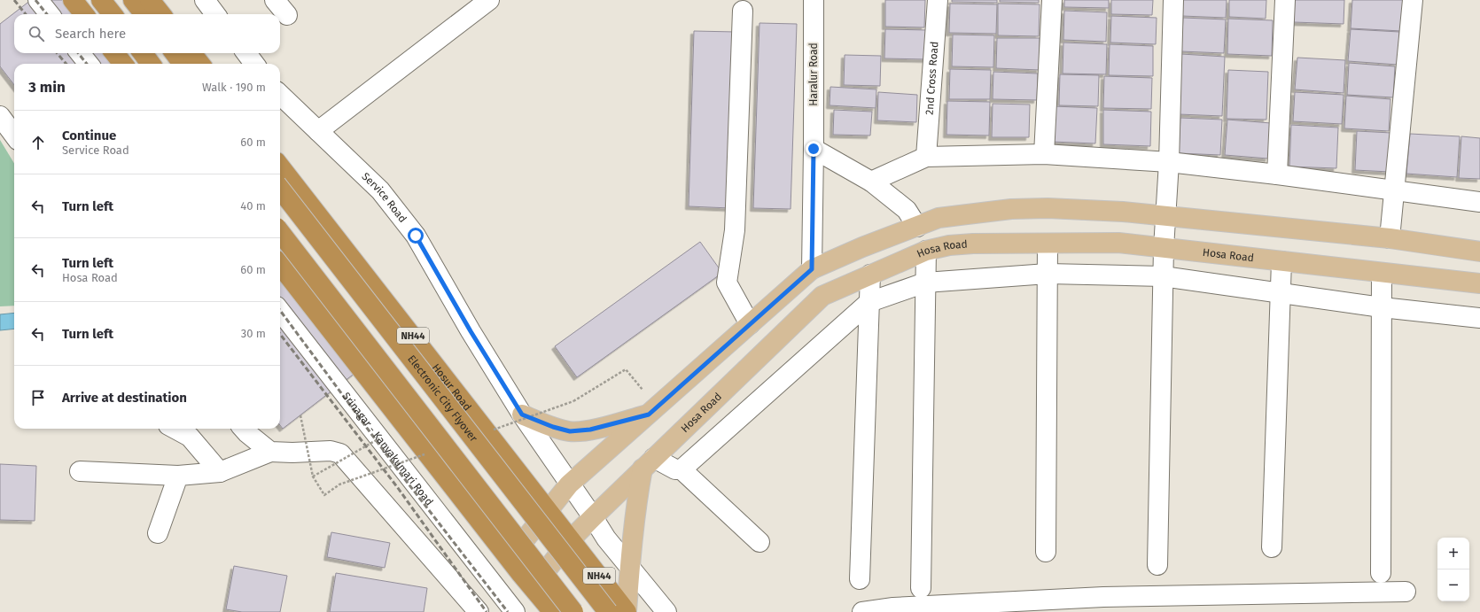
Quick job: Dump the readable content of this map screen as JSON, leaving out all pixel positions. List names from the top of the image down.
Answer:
{
  "streets": {
    "highway": ["NH44", "Hosur Road", "Electronic City Flyover"],
    "main road": ["Hosa Road"],
    "street": [
      "Haralur Road",
      "2nd Cross Road",
      "Service Road",
      "Srinagar - Kanyakumari Road"
    ]
  },
  "crossings": [
    ["Service Road", "Hosa Road"],
    ["Hosa Road", "Hosur Road"],
    ["Hosur Road", "Electronic City Flyover"]
  ],
  "page": {
    "search": "Search here",
    "heading": ["3 min", "Walk · 190 m"],
    "list": [
      ["Continue", "Service Road", "60 m"],
      ["Turn left", "40 m"],
      ["Turn left", "Hosa Road", "60 m"],
      ["Turn left", "30 m"],
      "Arrive at destination"
    ],
    "map_buttons": ["+", "−"]
  }
}
